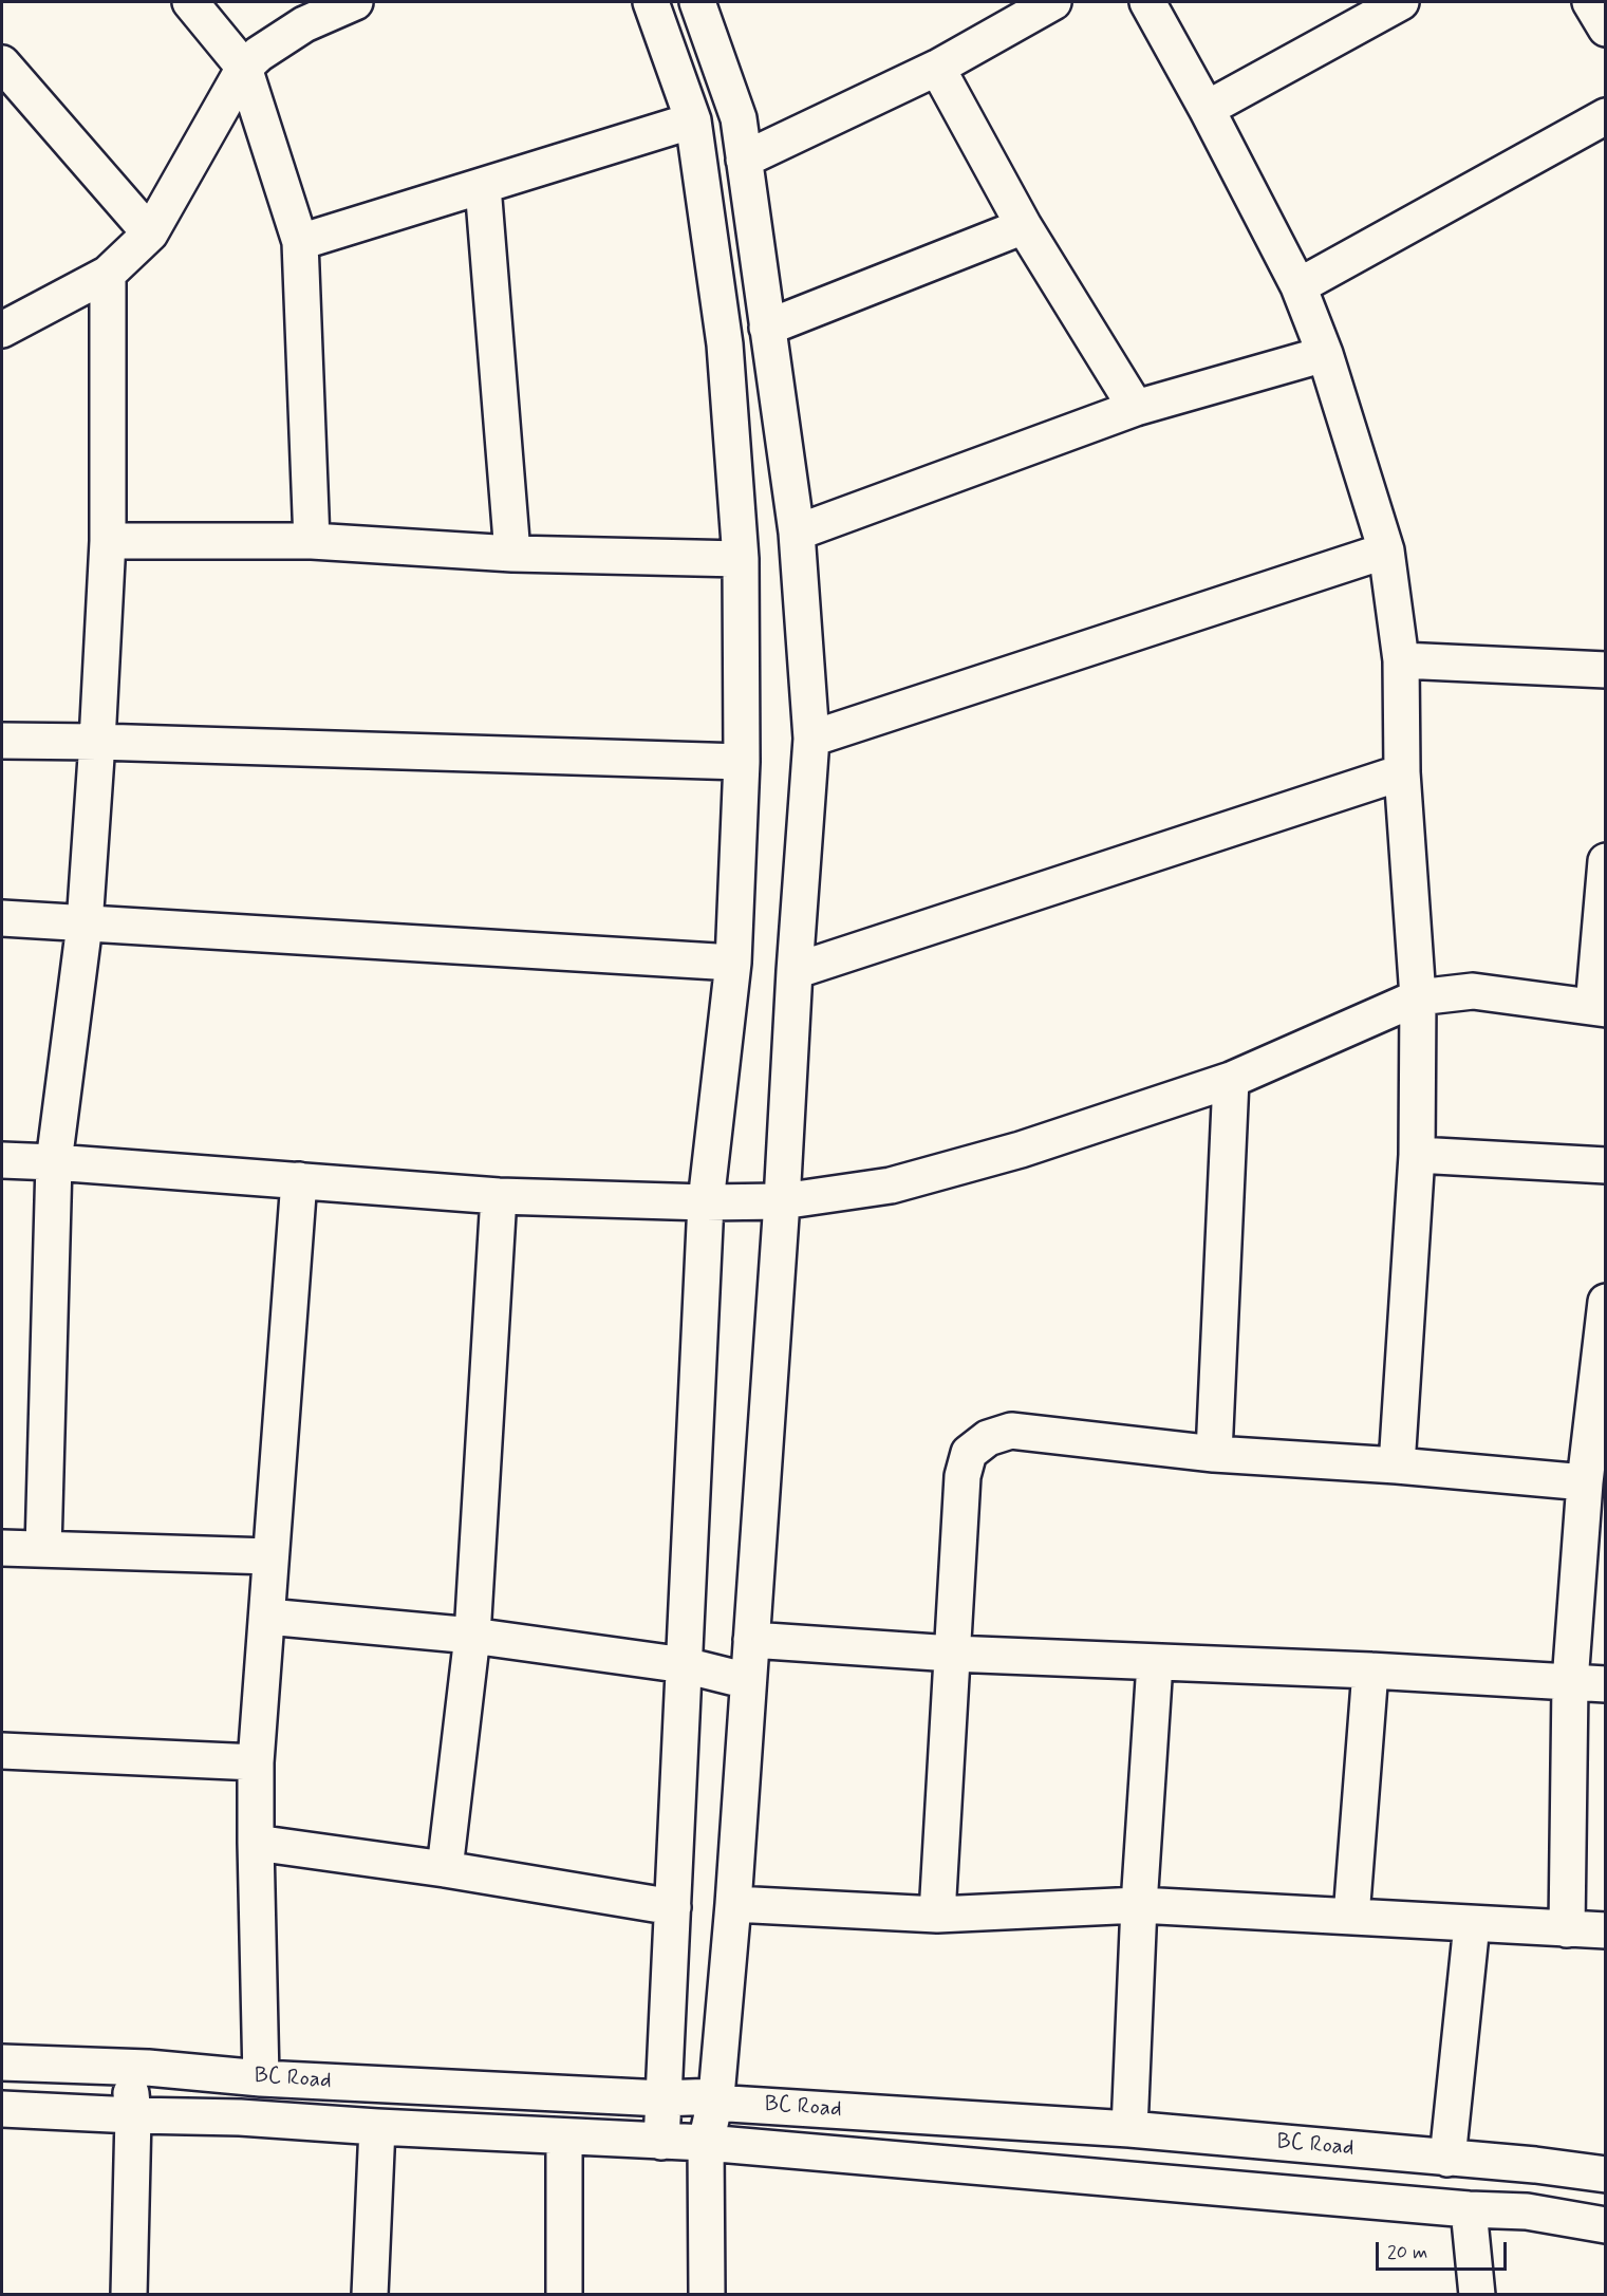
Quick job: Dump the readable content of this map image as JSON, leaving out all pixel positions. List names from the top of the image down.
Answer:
{
  "streets": {
    "street": ["BC Road"]
  },
  "scale_bar": "20 m"
}
